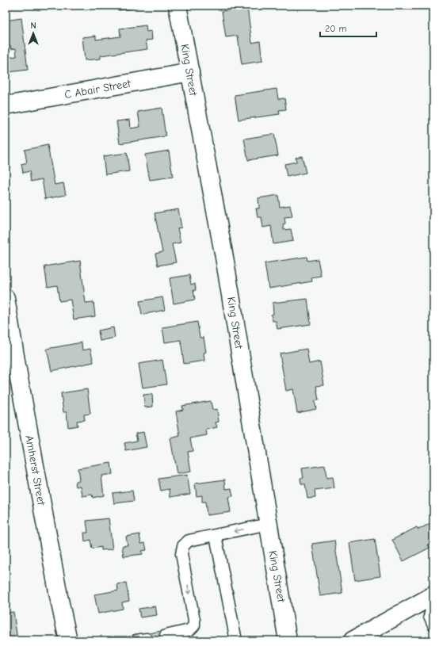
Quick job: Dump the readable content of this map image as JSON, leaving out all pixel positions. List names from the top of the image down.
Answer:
{
  "streets": {
    "street": ["King Street", "C Abair Street", "Amherst Street"]
  },
  "crossings": [
    ["King Street", "C Abair Street"]
  ],
  "scale_bar": "20 m",
  "north": "top"
}
